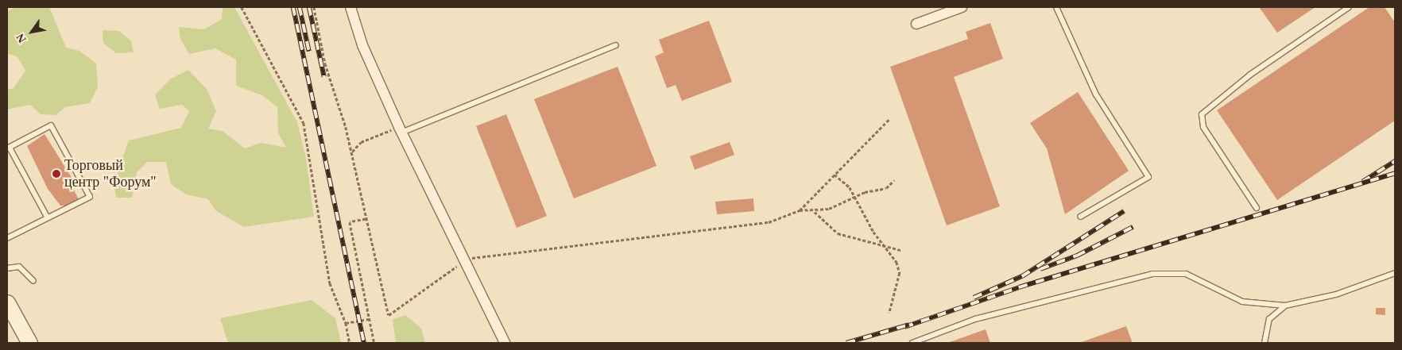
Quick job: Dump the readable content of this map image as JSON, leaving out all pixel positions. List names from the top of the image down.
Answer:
{
  "places": ["Торговый центр \"Форум\""],
  "north": "bottom left"
}
